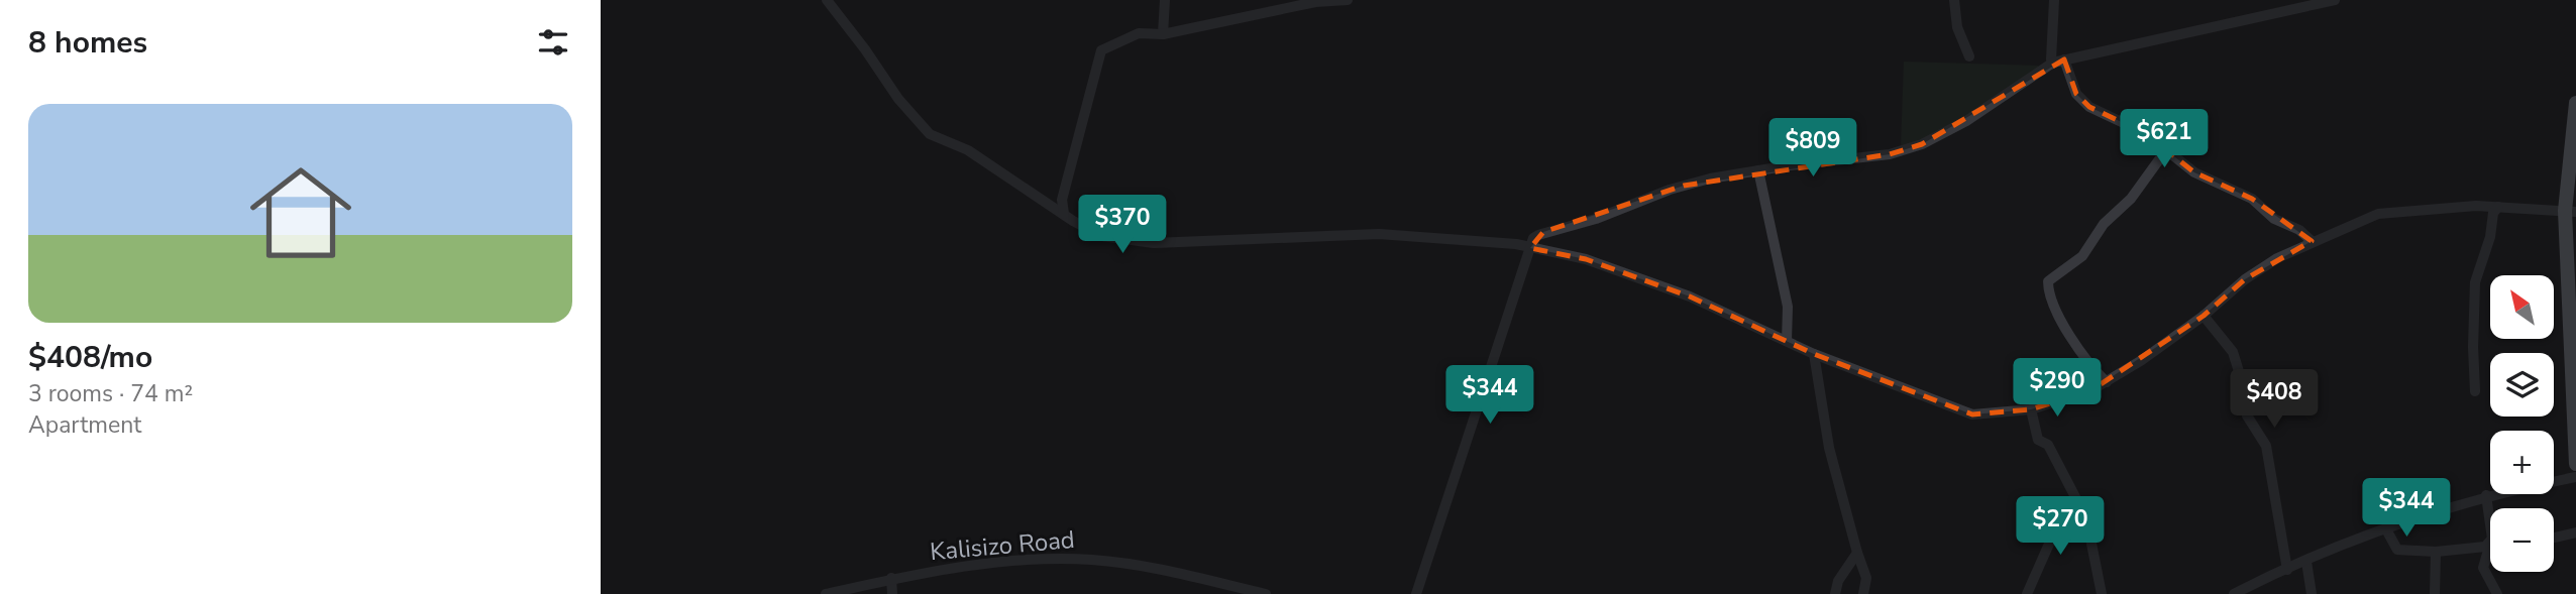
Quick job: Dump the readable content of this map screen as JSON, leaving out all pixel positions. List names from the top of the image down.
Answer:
{
  "streets": {
    "street": ["Kalisizo Road"]
  },
  "north": "top left",
  "page": {
    "heading": "8 homes",
    "list": [
      {
        "name": "$408/mo",
        "note": "3 rooms · 74 m² · Apartment"
      }
    ],
    "price": [
      "$621",
      "$809",
      "$370",
      "$290",
      "$344",
      "$408",
      "$344",
      "$270"
    ],
    "map_buttons": ["+", "−"]
  }
}
